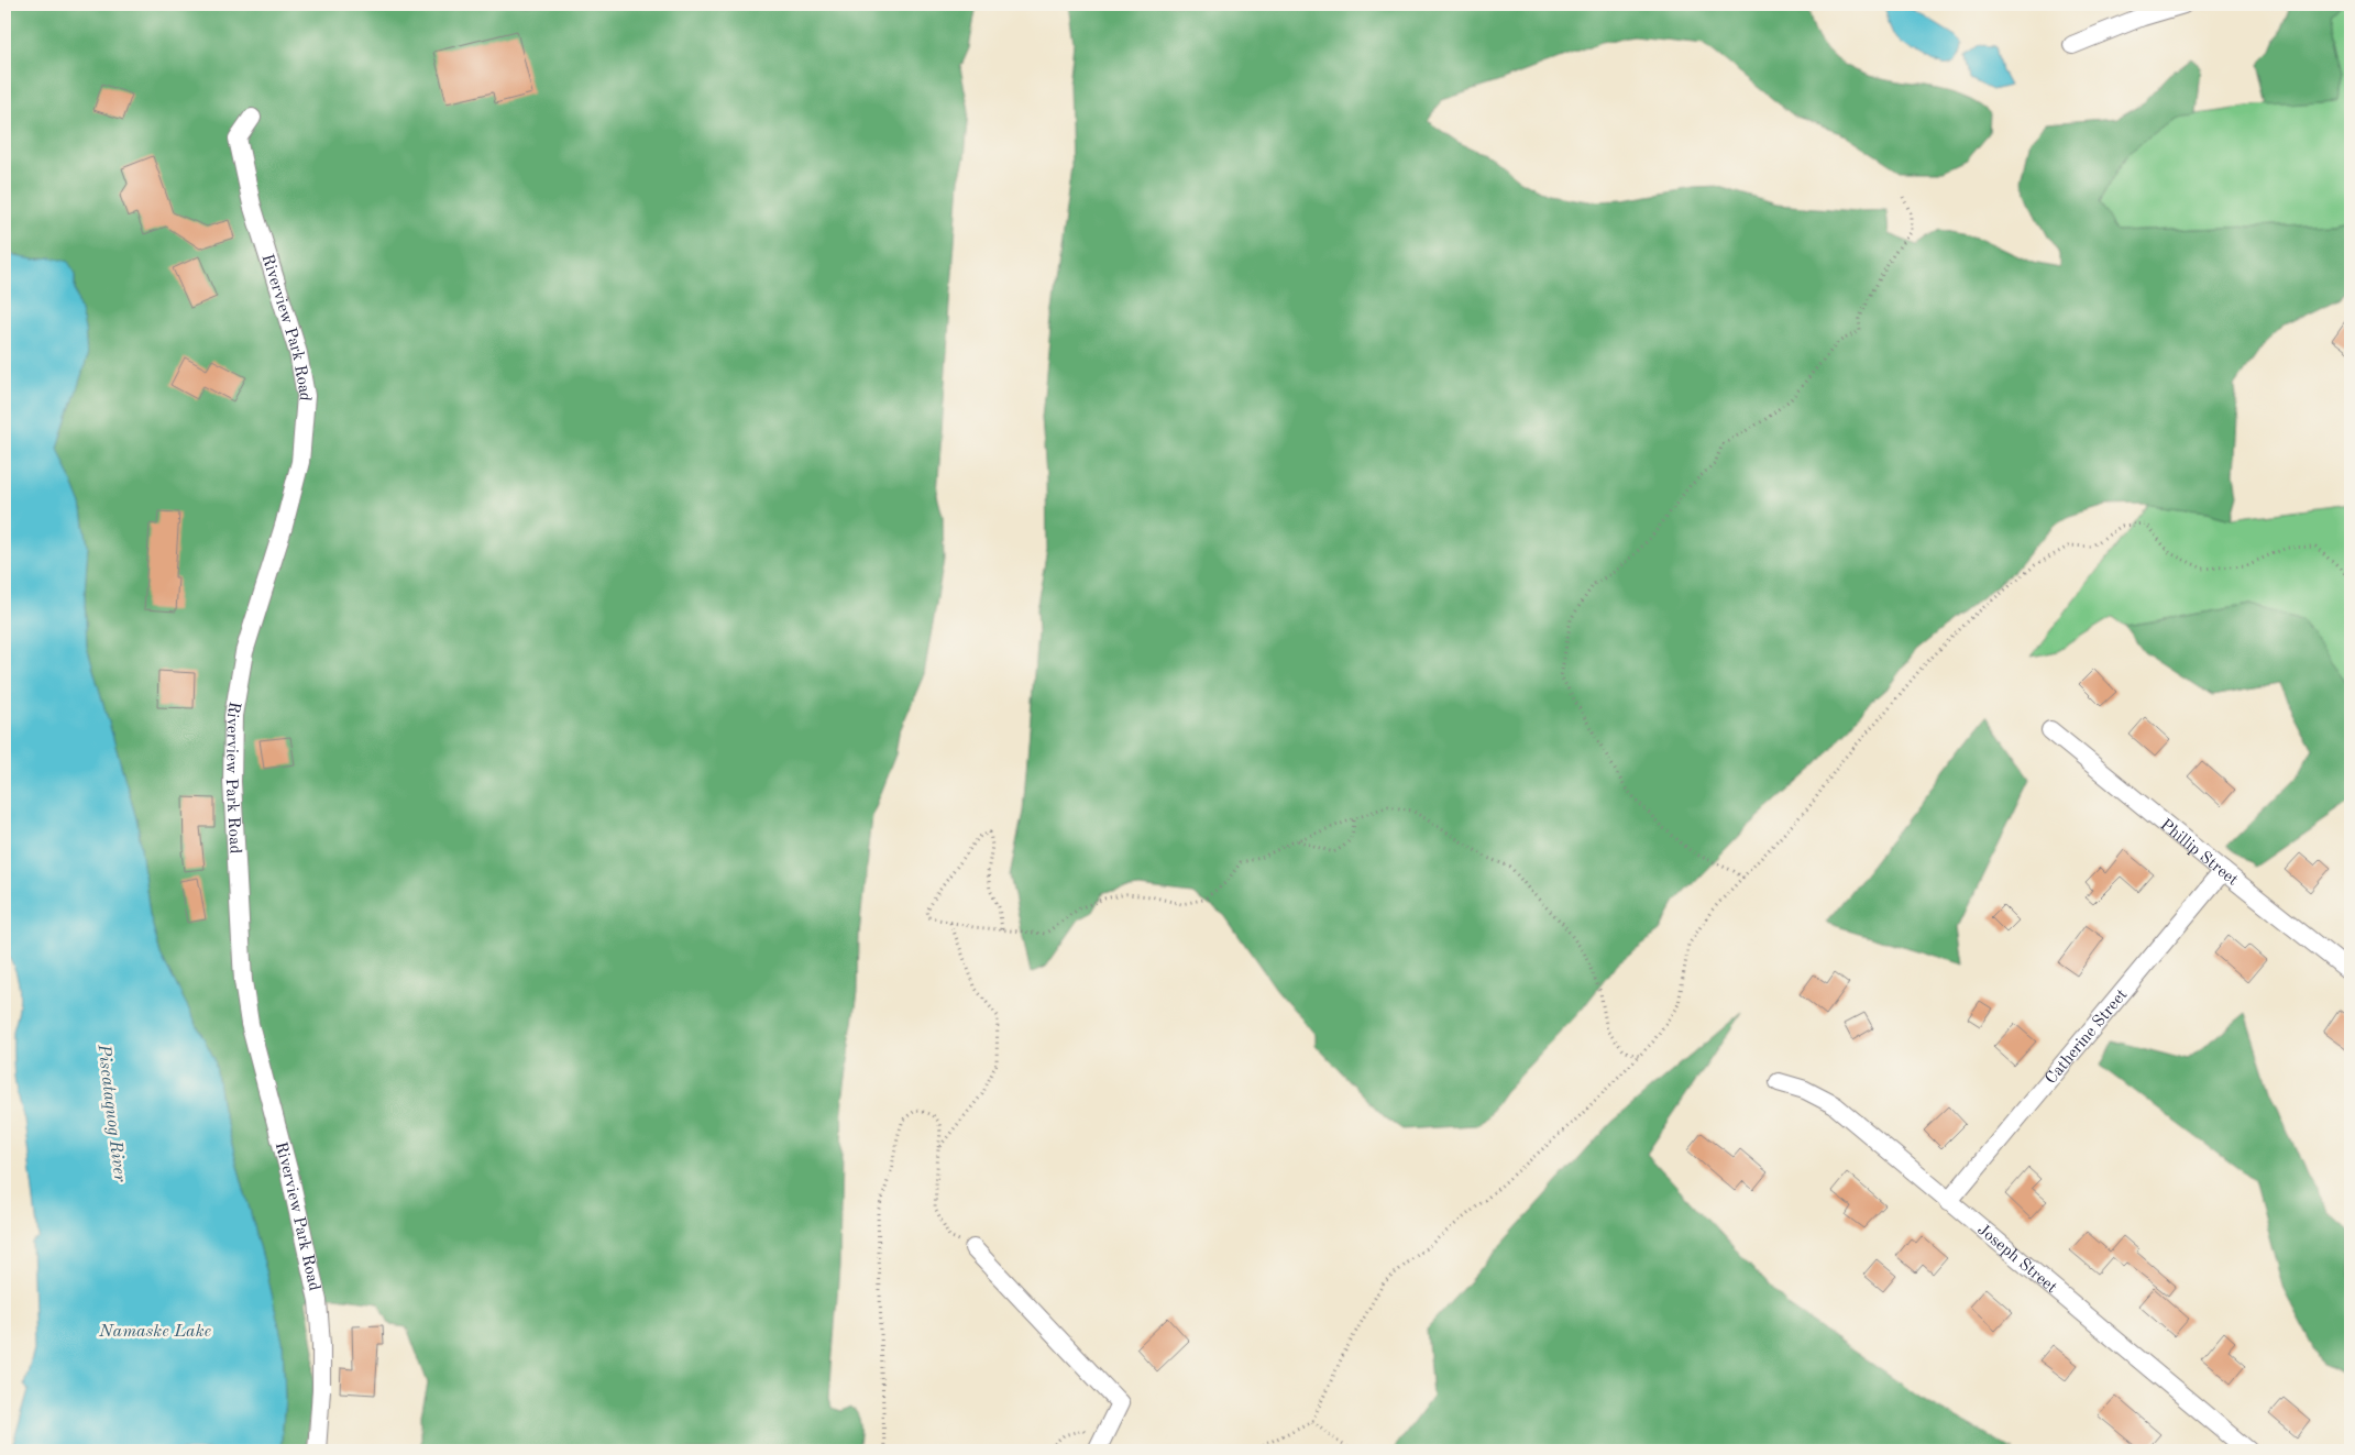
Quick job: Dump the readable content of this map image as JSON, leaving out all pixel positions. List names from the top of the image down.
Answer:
{
  "streets": {
    "street": [
      "Riverview Park Road",
      "Phillip Street",
      "Catherine Street",
      "Joseph Street"
    ]
  },
  "crossings": [
    ["Phillip Street", "Catherine Street"],
    ["Catherine Street", "Joseph Street"]
  ],
  "water": ["Piscataquog River", "Namaske Lake"]
}
